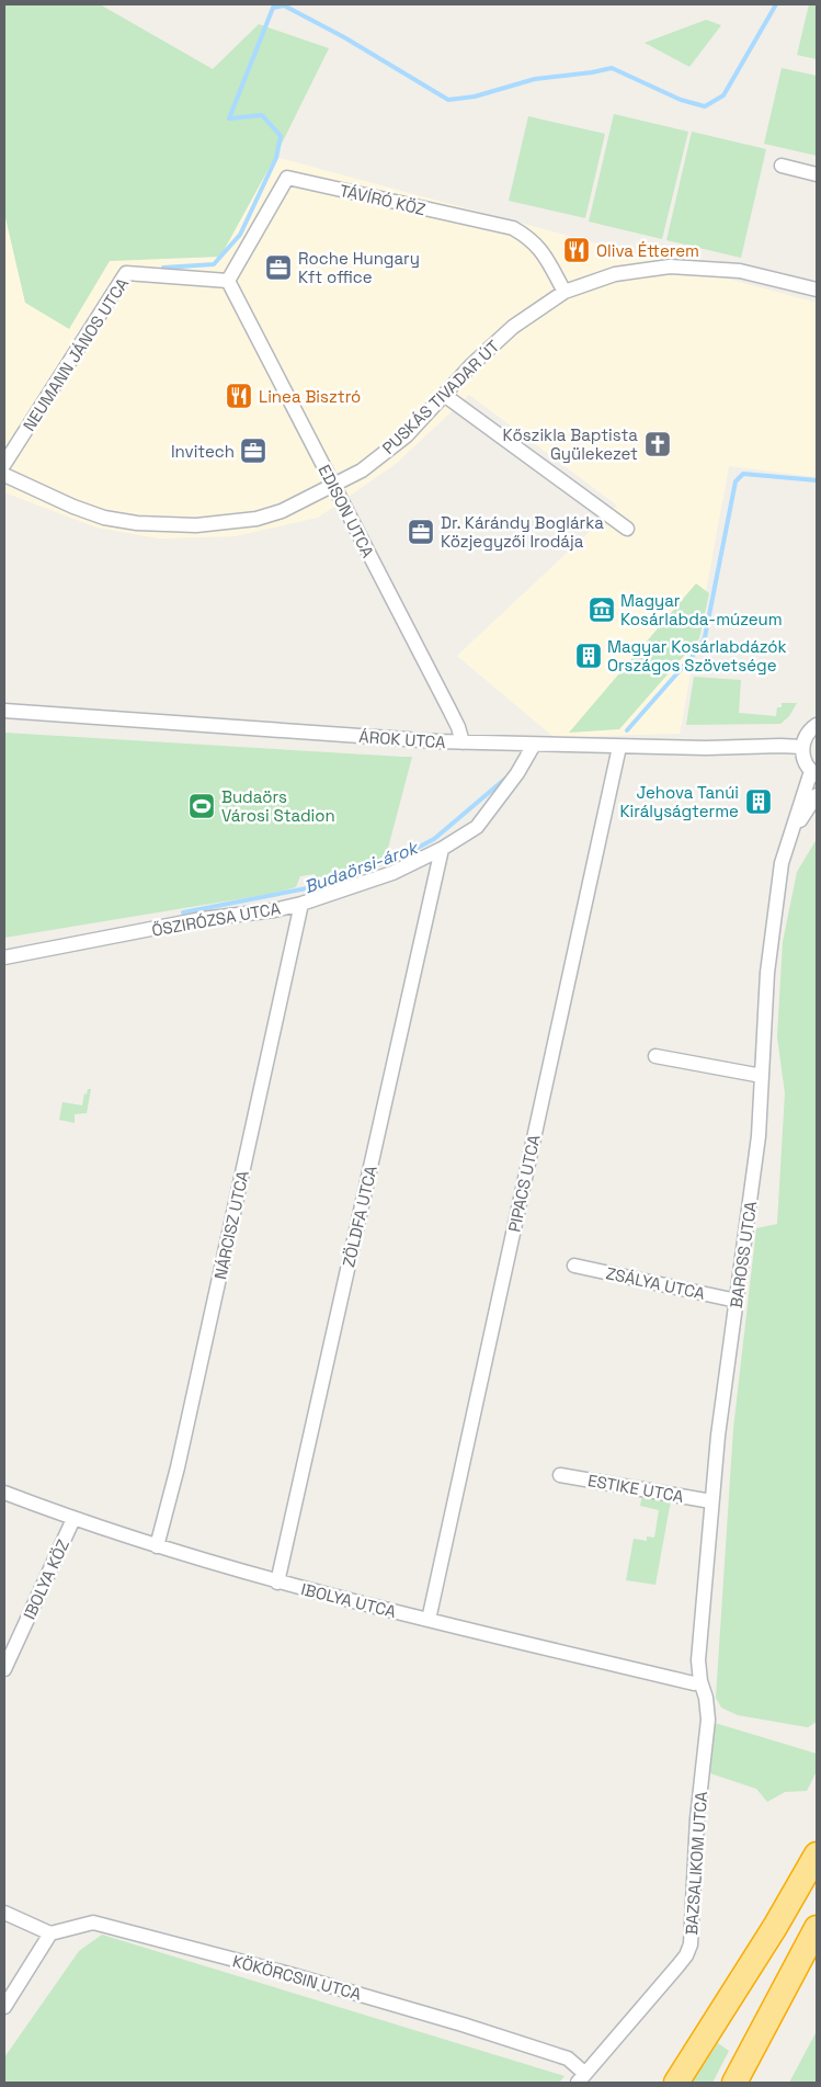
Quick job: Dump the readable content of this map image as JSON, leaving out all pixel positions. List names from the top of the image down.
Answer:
{
  "streets": {
    "street": [
      "TÁVÍRÓ KÖZ",
      "NEUMANN JÁNOS UTCA",
      "PUSKÁS TIVADAR ÚT",
      "EDISON UTCA",
      "ÁROK UTCA",
      "ŐSZIRÓZSA UTCA",
      "PIPACS UTCA",
      "ZÖLDFA UTCA",
      "NÁRCISZ UTCA",
      "BAROSS UTCA",
      "ZSÁLYA UTCA",
      "ESTIKE UTCA",
      "IBOLYA KÖZ",
      "IBOLYA UTCA",
      "BAZSALIKOM UTCA",
      "KÖKÖRCSIN UTCA"
    ]
  },
  "crossings": [
    ["TÁVÍRÓ KÖZ", "NEUMANN JÁNOS UTCA"],
    ["TÁVÍRÓ KÖZ", "PUSKÁS TIVADAR ÚT"],
    ["TÁVÍRÓ KÖZ", "EDISON UTCA"],
    ["NEUMANN JÁNOS UTCA", "EDISON UTCA"],
    ["PUSKÁS TIVADAR ÚT", "EDISON UTCA"],
    ["EDISON UTCA", "ÁROK UTCA"],
    ["ÁROK UTCA", "ŐSZIRÓZSA UTCA"],
    ["ÁROK UTCA", "PIPACS UTCA"],
    ["ŐSZIRÓZSA UTCA", "ZÖLDFA UTCA"],
    ["ŐSZIRÓZSA UTCA", "NÁRCISZ UTCA"],
    ["PIPACS UTCA", "IBOLYA UTCA"],
    ["ZÖLDFA UTCA", "IBOLYA UTCA"],
    ["NÁRCISZ UTCA", "IBOLYA UTCA"],
    ["BAROSS UTCA", "ZSÁLYA UTCA"],
    ["BAROSS UTCA", "ESTIKE UTCA"],
    ["BAROSS UTCA", "IBOLYA UTCA"],
    ["BAROSS UTCA", "BAZSALIKOM UTCA"],
    ["IBOLYA KÖZ", "IBOLYA UTCA"],
    ["IBOLYA UTCA", "BAZSALIKOM UTCA"],
    ["BAZSALIKOM UTCA", "KÖKÖRCSIN UTCA"]
  ],
  "water": ["Budaörsi-árok"],
  "places": {
    "restaurant": ["Oliva Étterem", "Linea Bisztró"],
    "office": ["Roche Hungary Kft office", "Invitech", "Dr. Kárándy Boglárka Közjegyzői Irodája"],
    "church": ["Kőszikla Baptista Gyülekezet"],
    "museum": ["Magyar Kosárlabda-múzeum"],
    "building": ["Magyar Kosárlabdázók Országos Szövetsége", "Jehova Tanúi Királyságterme"],
    "sports": ["Budaörs Városi Stadion"]
  }
}
